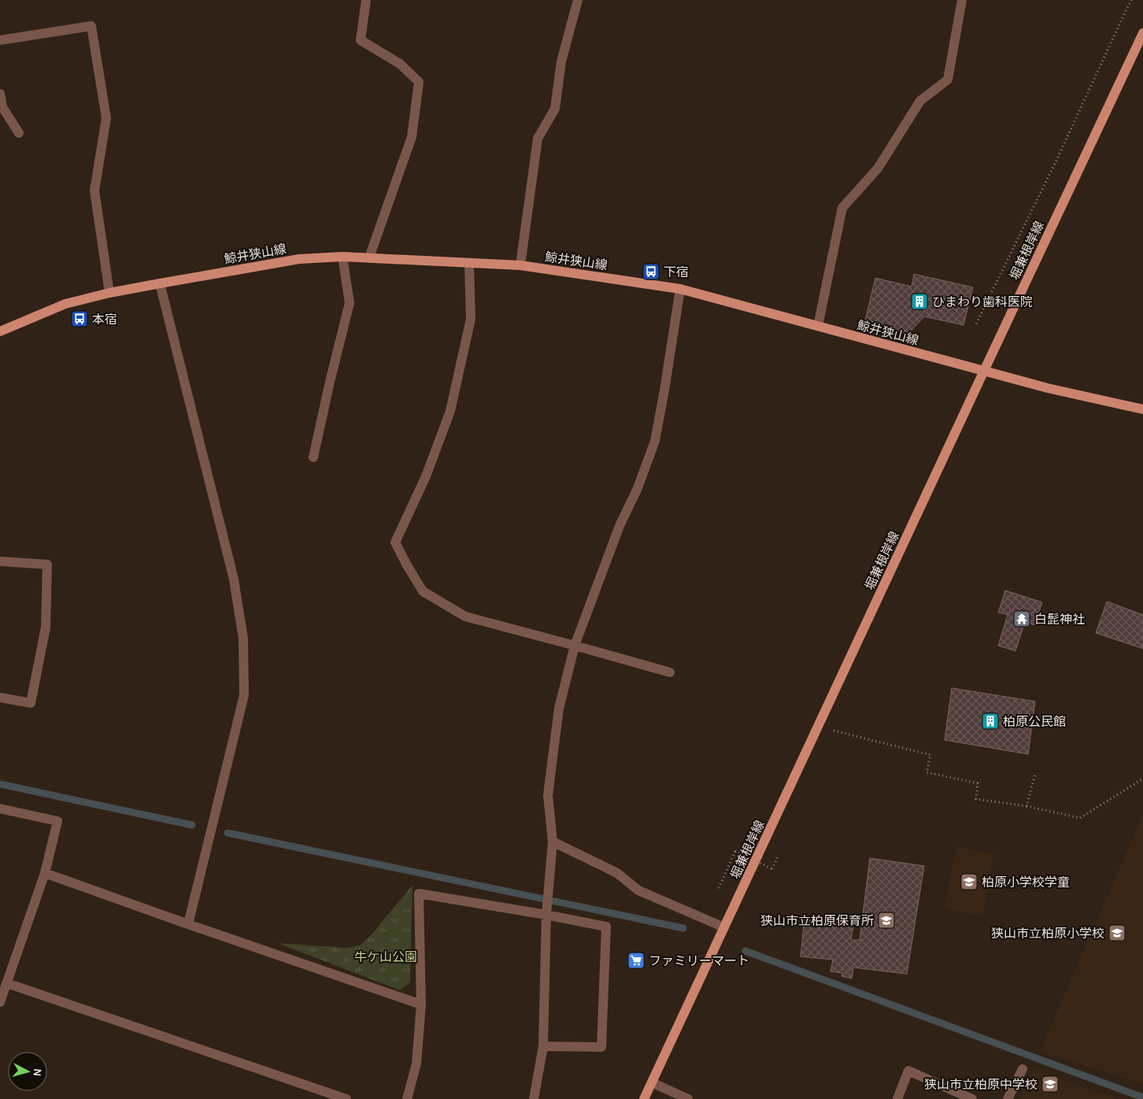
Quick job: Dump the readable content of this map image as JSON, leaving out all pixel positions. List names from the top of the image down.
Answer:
{
  "streets": {
    "main road": ["堀兼根岸線", "鯨井狭山線"]
  },
  "crossings": [
    ["堀兼根岸線", "鯨井狭山線"]
  ],
  "parks": ["牛ケ山公園"],
  "places": {
    "bus stop": ["下宿", "本宿"],
    "building": ["ひまわり歯科医院", "柏原公民館"],
    "temple": ["白髭神社"],
    "school or university": [
      "柏原小学校学童",
      "狭山市立柏原保育所",
      "狭山市立柏原小学校",
      "狭山市立柏原中学校"
    ],
    "supermarket": ["ファミリーマート"]
  },
  "north": "right"
}
